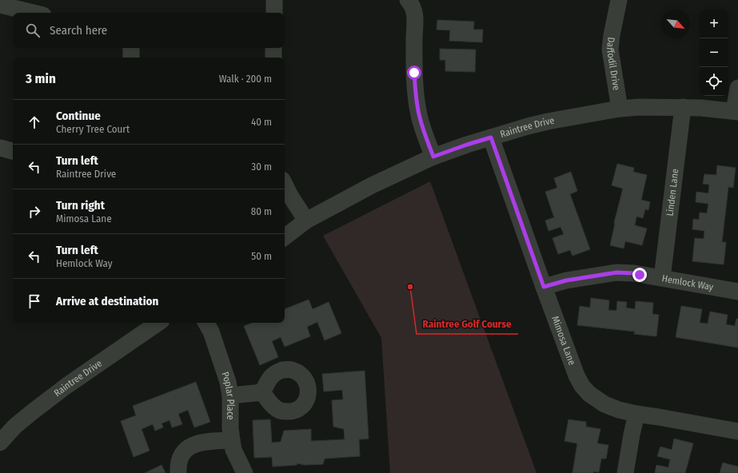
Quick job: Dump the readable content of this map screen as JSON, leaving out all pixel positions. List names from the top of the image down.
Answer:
{
  "streets": {
    "street": [
      "Daffodil Drive",
      "Raintree Drive",
      "Linden Lane",
      "Hemlock Way",
      "Mimosa Lane",
      "Poplar Place"
    ]
  },
  "crossings": [
    ["Daffodil Drive", "Raintree Drive"],
    ["Raintree Drive", "Linden Lane"],
    ["Raintree Drive", "Mimosa Lane"],
    ["Linden Lane", "Hemlock Way"],
    ["Hemlock Way", "Mimosa Lane"]
  ],
  "places": ["Raintree Golf Course"],
  "north": "bottom right",
  "page": {
    "map_buttons": ["+", "−"],
    "search": "Search here",
    "heading": ["3 min", "Walk · 200 m"],
    "list": [
      ["Continue", "Cherry Tree Court", "40 m"],
      ["Turn left", "Raintree Drive", "30 m"],
      ["Turn right", "Mimosa Lane", "80 m"],
      ["Turn left", "Hemlock Way", "50 m"],
      "Arrive at destination"
    ]
  }
}
